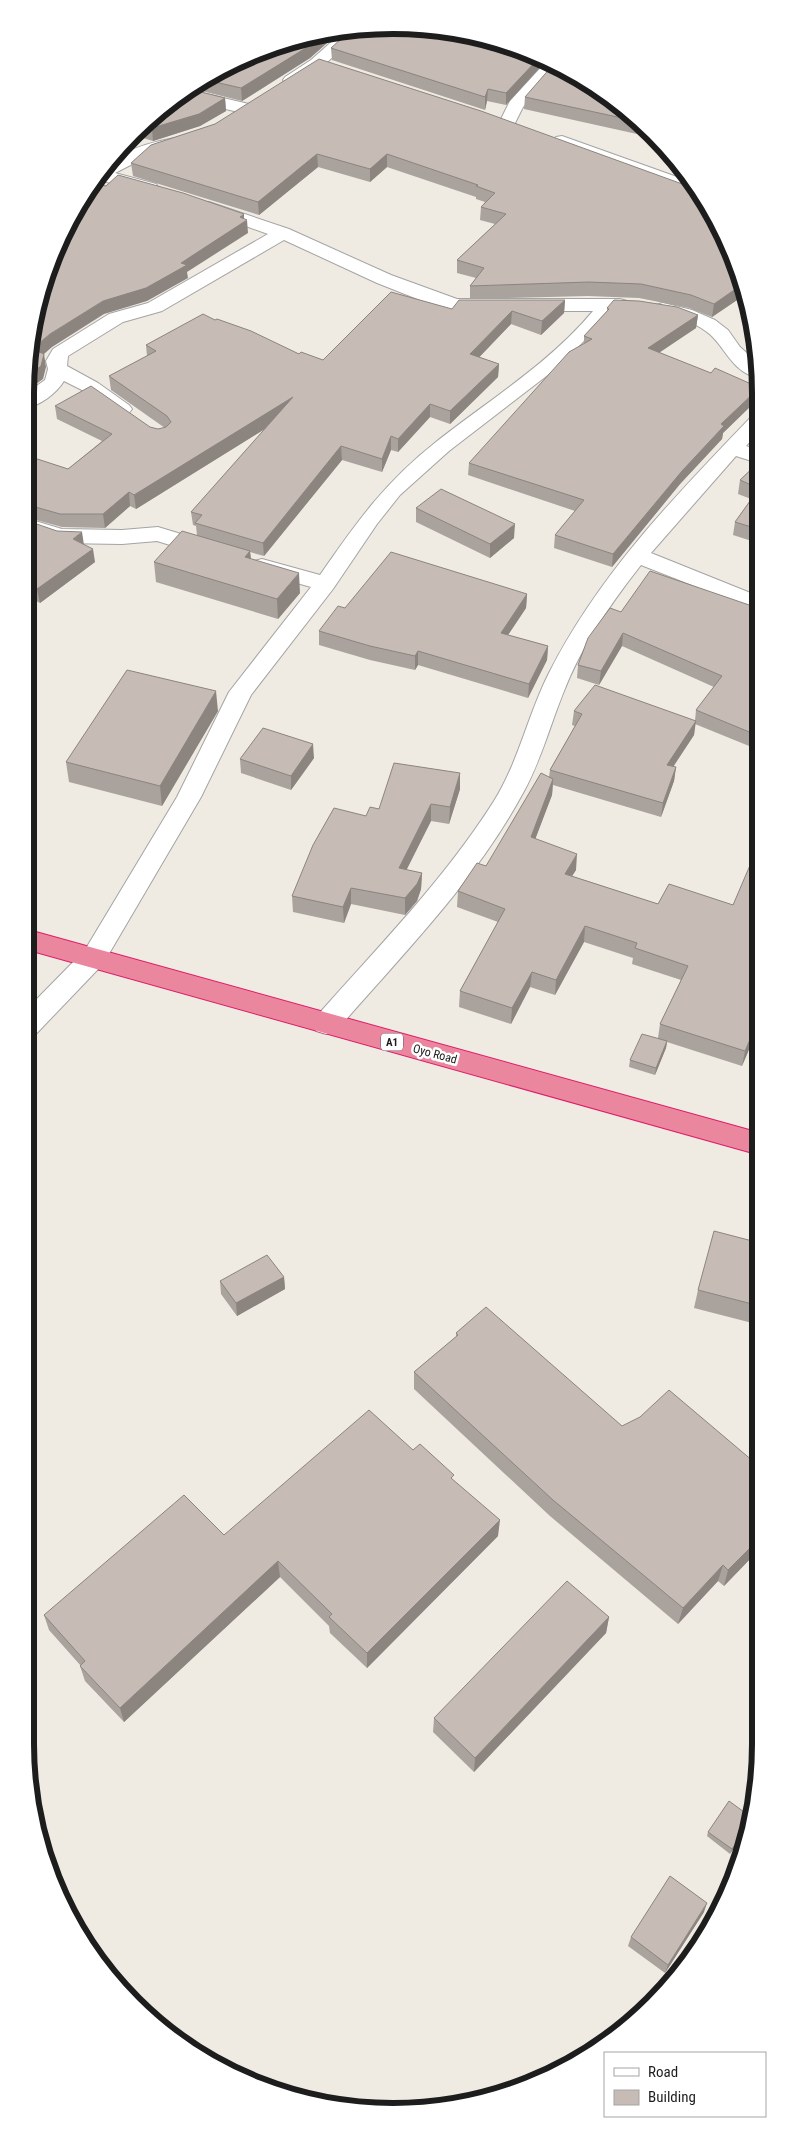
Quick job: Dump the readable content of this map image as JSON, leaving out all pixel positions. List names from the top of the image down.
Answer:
{
  "streets": {
    "highway": ["A1", "Oyo Road"]
  },
  "legend": ["Road", "Building"]
}
